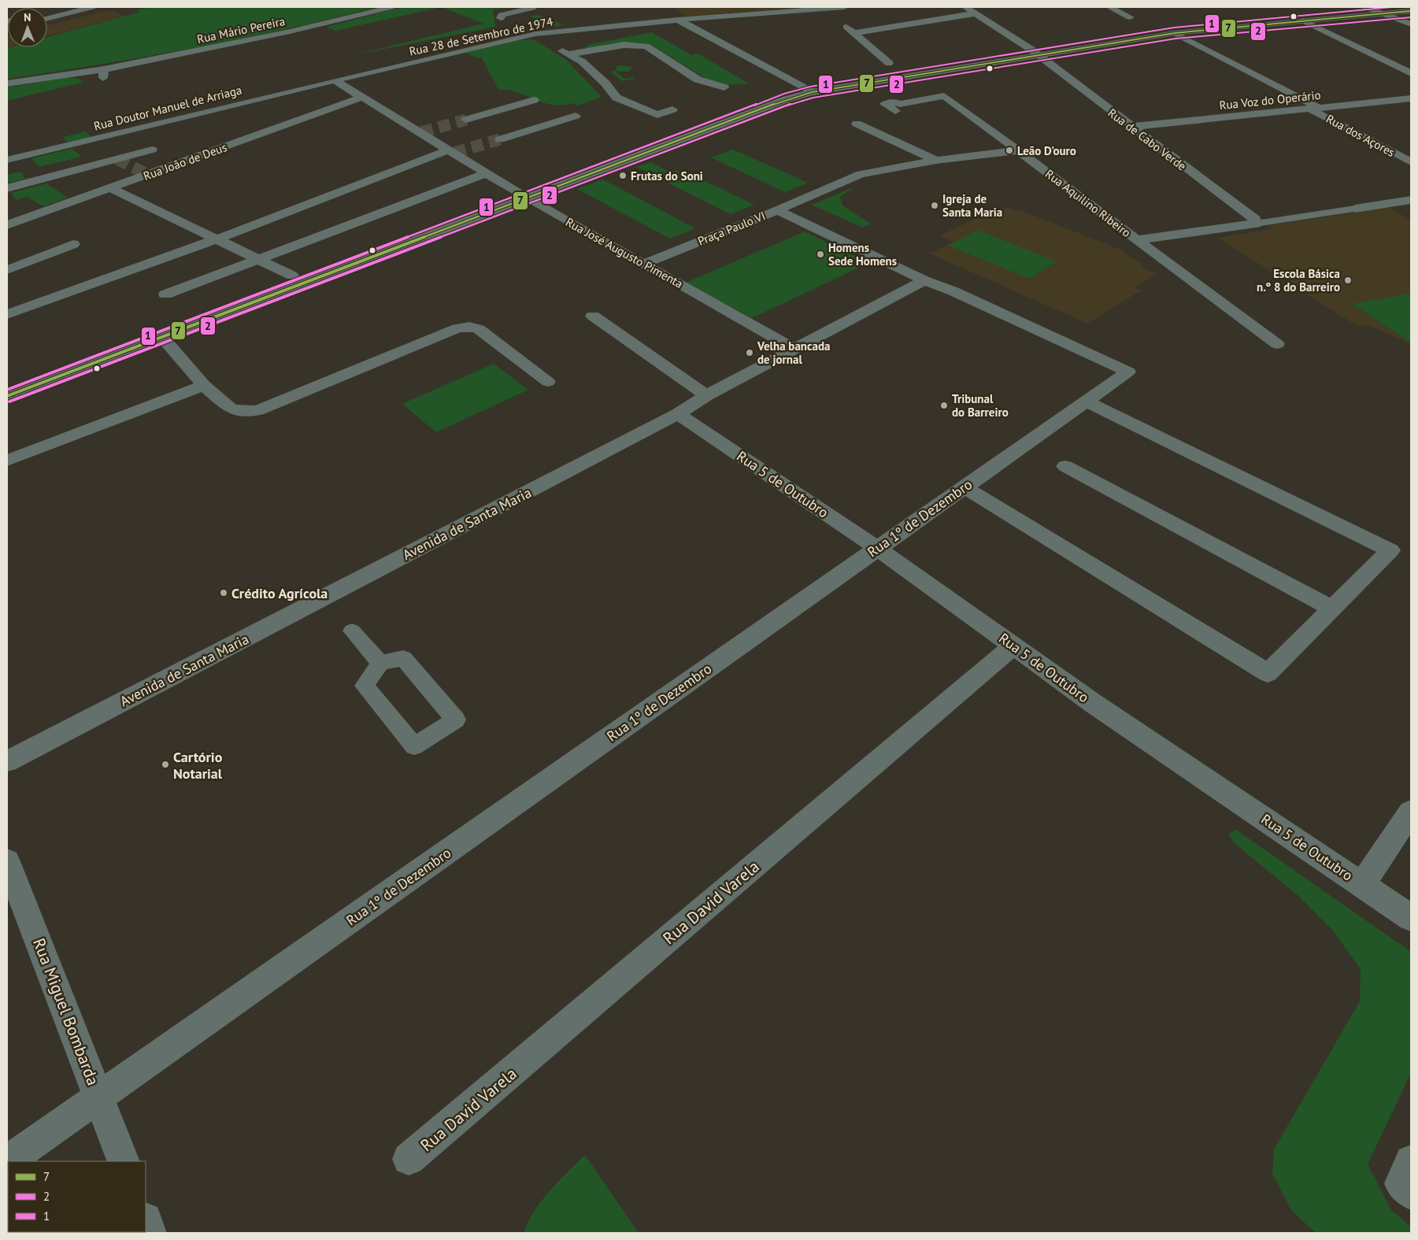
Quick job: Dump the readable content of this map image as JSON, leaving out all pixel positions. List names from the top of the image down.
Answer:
{
  "streets": {
    "street": [
      "Rua Mário Pereira",
      "Rua 28 de Setembro de 1974",
      "Rua Voz do Operário",
      "Rua Doutor Manuel de Arriaga",
      "Rua dos Açores",
      "Rua de Cabo Verde",
      "Rua João de Deus",
      "Rua Aquilino Ribeiro",
      "Praça Paulo VI",
      "Rua José Augusto Pimenta",
      "Rua 5 de Outubro",
      "Rua 1º de Dezembro",
      "Avenida de Santa Maria",
      "Rua David Varela",
      "Rua Miguel Bombarda"
    ]
  },
  "crossings": [
    ["Rua 28 de Setembro de 1974", "Rua Doutor Manuel de Arriaga"],
    ["Rua 28 de Setembro de 1974", "Rua José Augusto Pimenta"],
    ["Rua Voz do Operário", "Rua dos Açores"],
    ["Rua Voz do Operário", "Rua de Cabo Verde"],
    ["Rua Doutor Manuel de Arriaga", "Rua José Augusto Pimenta"],
    ["Rua de Cabo Verde", "Rua Aquilino Ribeiro"],
    ["Rua João de Deus", "Rua José Augusto Pimenta"],
    ["Praça Paulo VI", "Rua José Augusto Pimenta"],
    ["Praça Paulo VI", "Rua 1º de Dezembro"],
    ["Praça Paulo VI", "Avenida de Santa Maria"],
    ["Rua José Augusto Pimenta", "Avenida de Santa Maria"],
    ["Rua 5 de Outubro", "Rua 1º de Dezembro"],
    ["Rua 5 de Outubro", "Avenida de Santa Maria"],
    ["Rua 5 de Outubro", "Rua David Varela"],
    ["Rua 1º de Dezembro", "Avenida de Santa Maria"],
    ["Rua 1º de Dezembro", "Rua Miguel Bombarda"]
  ],
  "places": [
    "Leão D'ouro",
    "Frutas do Soni",
    "Igreja de Santa Maria",
    "Homens Sede Homens",
    "Escola Básica n.º 8 do Barreiro",
    "Velha bancada de jornal",
    "Tribunal do Barreiro",
    "Crédito Agrícola",
    "Cartório Notarial"
  ],
  "lines": ["transit line 1", "transit line 7", "transit line 2"],
  "legend": ["7", "2", "1"],
  "north": "top"
}
